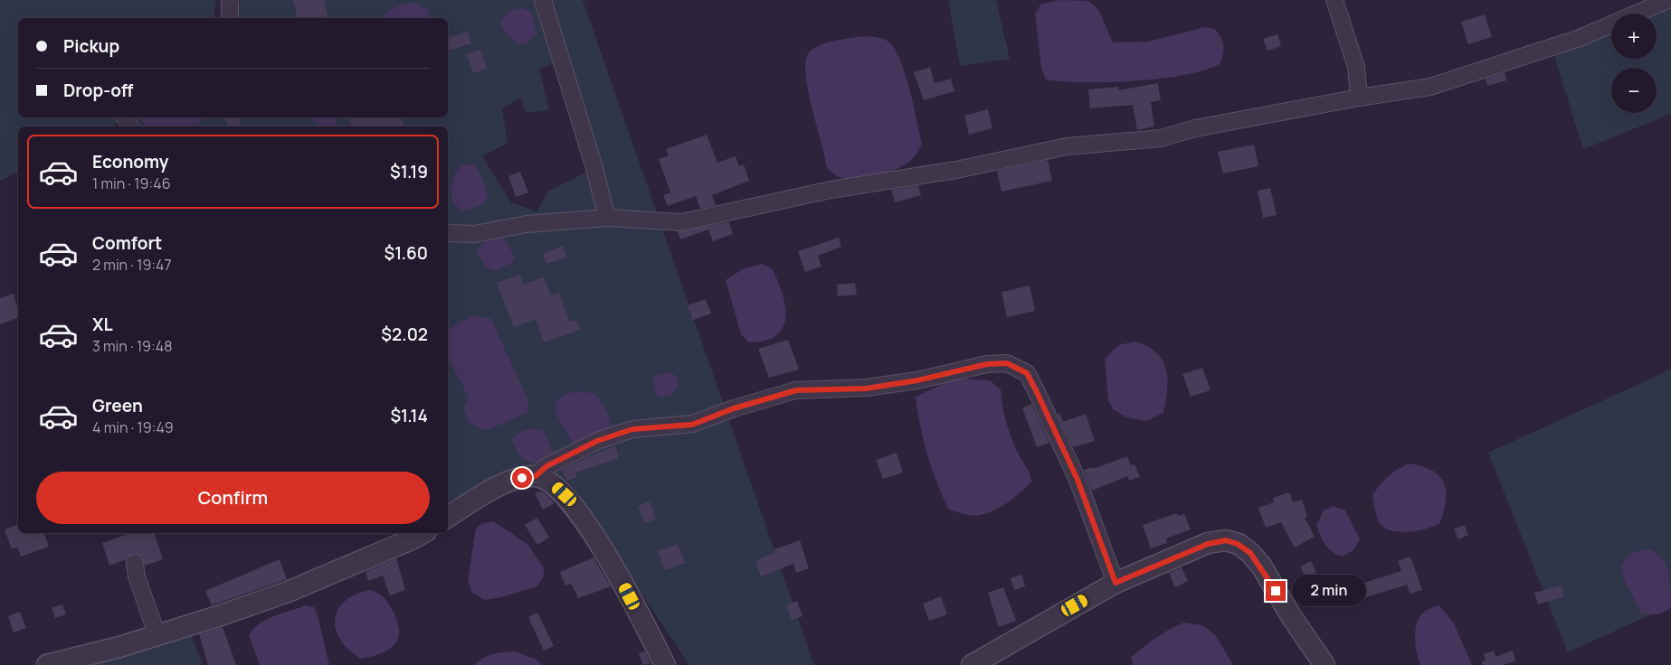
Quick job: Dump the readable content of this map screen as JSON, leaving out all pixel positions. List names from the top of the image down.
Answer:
{
  "page": {
    "map_buttons": ["+", "−"],
    "banner": ["Pickup", "Drop-off"],
    "list": [
      {
        "name": "Economy",
        "note": "1 min · 19:46",
        "value": "$1.19"
      },
      {
        "name": "Comfort",
        "note": "2 min · 19:47",
        "value": "$1.60"
      },
      {
        "name": "XL",
        "note": "3 min · 19:48",
        "value": "$2.02"
      },
      {
        "name": "Green",
        "note": "4 min · 19:49",
        "value": "$1.14"
      }
    ],
    "buttons": "Confirm",
    "bubble": "2 min"
  }
}
